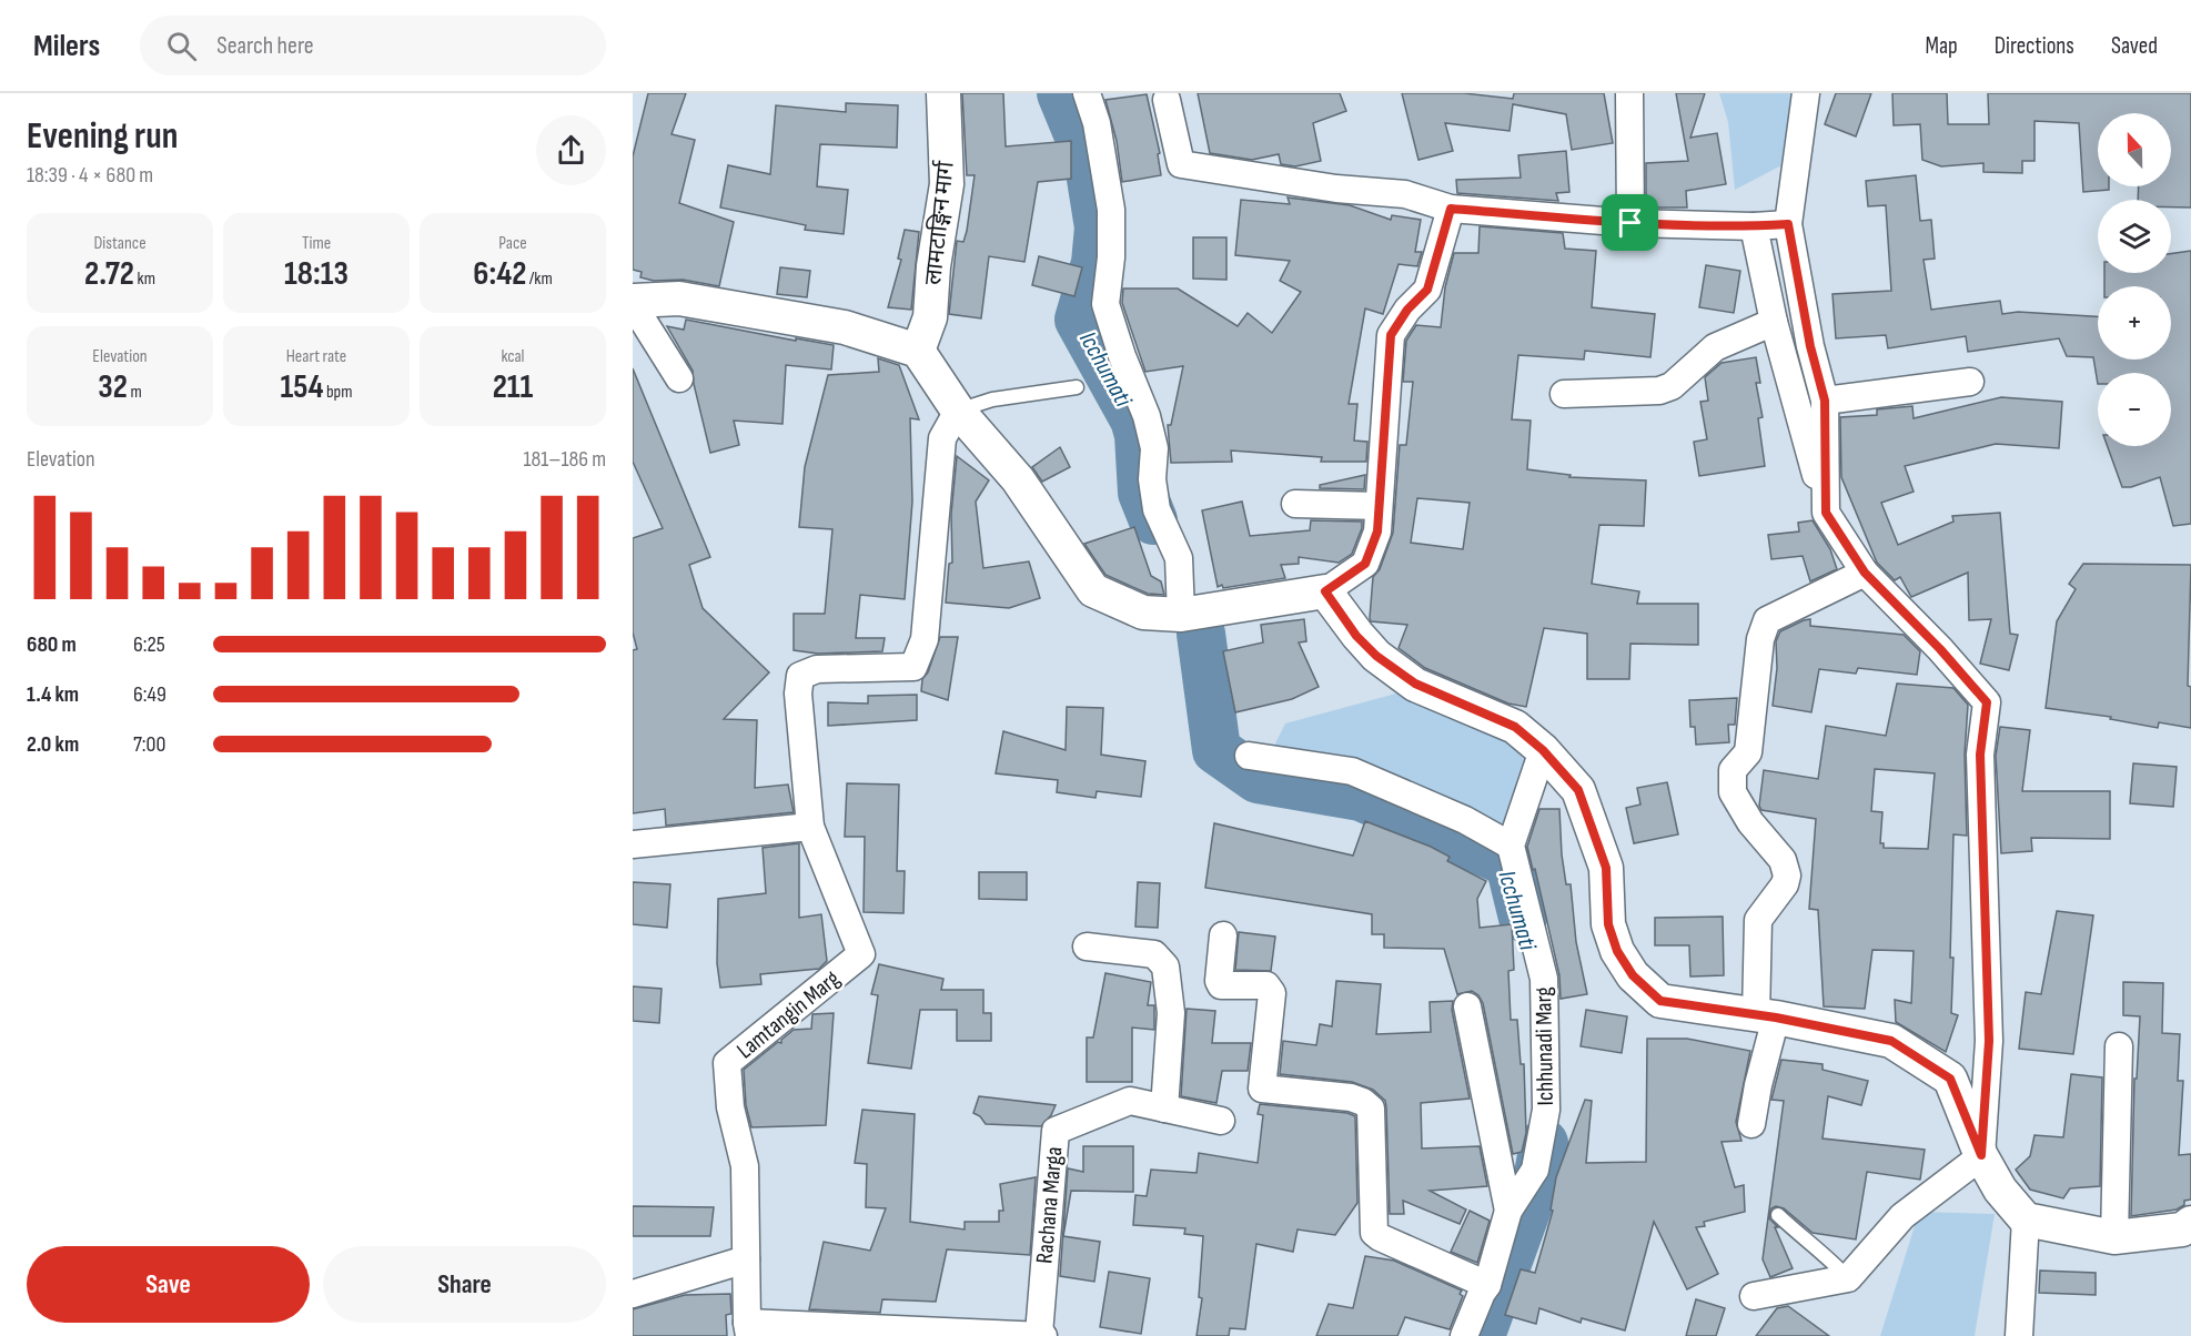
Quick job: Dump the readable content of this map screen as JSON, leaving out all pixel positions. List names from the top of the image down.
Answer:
{
  "streets": {
    "street": [
      "लामटाङ्गिन मार्ग",
      "Lamtangin Marg",
      "Ichhunadi Marg",
      "Rachana Marga"
    ]
  },
  "water": ["Icchumati"],
  "north": "top",
  "page": {
    "header": "Milers",
    "search": "Search here",
    "nav": ["Map", "Directions", "Saved"],
    "heading": ["Evening run", "18:39 · 4 × 680 m"],
    "map_buttons": ["+", "−"],
    "stats": [
      ["Distance", "2.72 km"],
      ["Time", "18:13"],
      ["Pace", "6:42 /km"],
      ["Elevation", "32 m"],
      ["Heart rate", "154 bpm"],
      ["kcal", "211"]
    ],
    "chart": ["Elevation", "181–186 m"],
    "list": [
      {
        "name": "680 m",
        "note": "6:25"
      },
      {
        "name": "1.4 km",
        "note": "6:49"
      },
      {
        "name": "2.0 km",
        "note": "7:00"
      }
    ],
    "buttons": ["Save", "Share"]
  }
}
